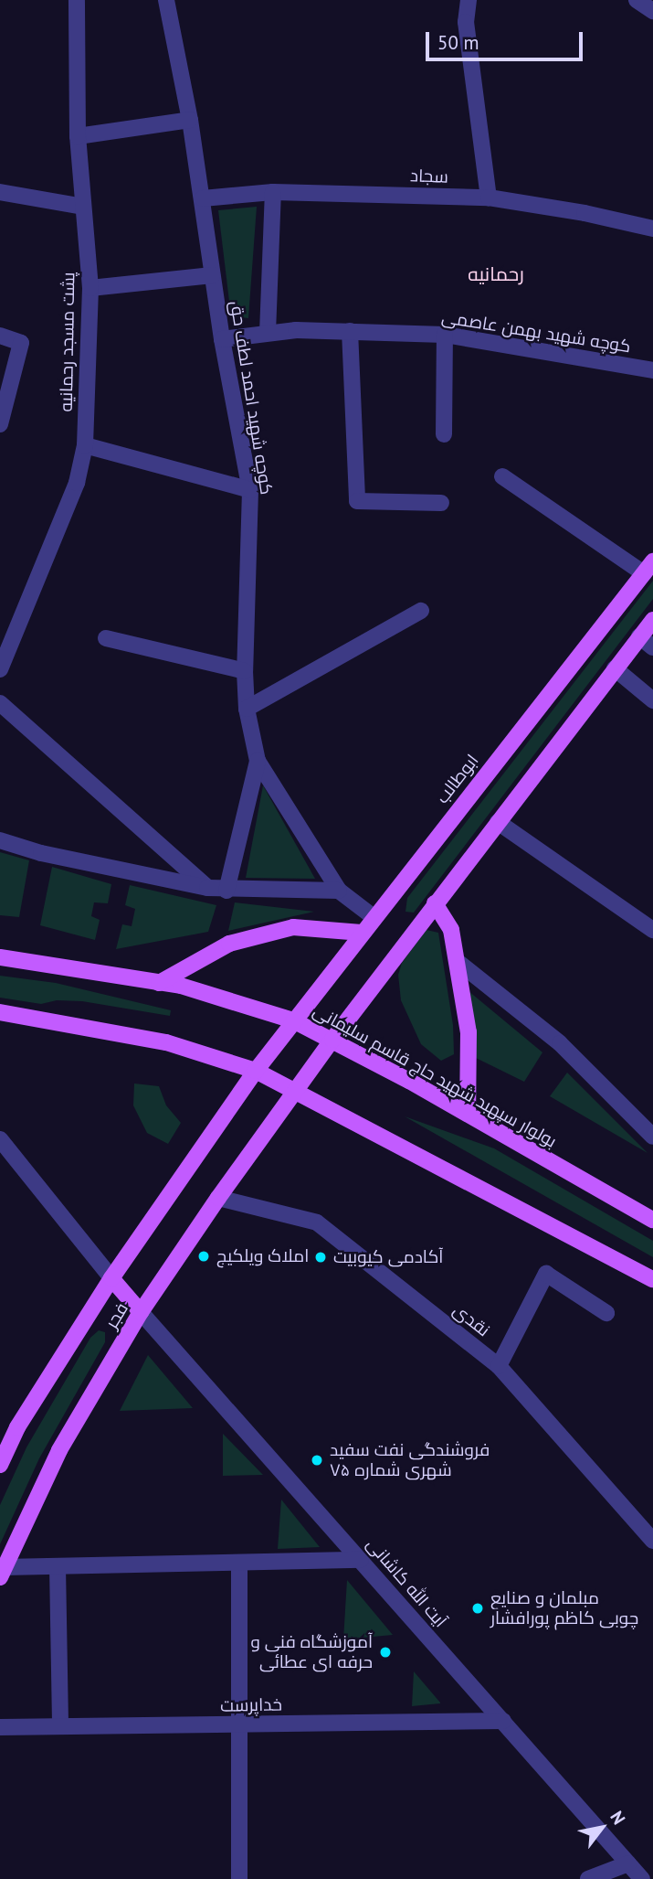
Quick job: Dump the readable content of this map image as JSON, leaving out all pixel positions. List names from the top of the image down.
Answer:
{
  "streets": {
    "main road": ["ابوطالب", "بولوار سپهبد شهید حاج قاسم سلیمانی", "فجر"],
    "street": [
      "سجاد",
      "کوچه شهید بهمن عاصمی",
      "پشت مسجد رحمانیه",
      "کوچه شهید احمد لطف حق",
      "نقدی",
      "آیت الله کاشانی",
      "خداپرست"
    ]
  },
  "crossings": [
    ["سجاد", "کوچه شهید احمد لطف حق"],
    ["کوچه شهید بهمن عاصمی", "کوچه شهید احمد لطف حق"],
    ["کوچه شهید احمد لطف حق", "ابوطالب"],
    ["ابوطالب", "بولوار سپهبد شهید حاج قاسم سلیمانی"],
    ["ابوطالب", "فجر"],
    ["بولوار سپهبد شهید حاج قاسم سلیمانی", "فجر"],
    ["فجر", "نقدی"],
    ["فجر", "آیت الله کاشانی"],
    ["آیت الله کاشانی", "خداپرست"]
  ],
  "districts": ["رحمانیه"],
  "places": [
    "املاک ویلکیج",
    "آکادمی کیوبیت",
    "فروشندگی نفت سفید شهری شماره ۷۵",
    "مبلمان و صنایع چوبی کاظم پورافشار",
    "آموزشگاه فنی و حرفه ای عطائی"
  ],
  "scale_bar": "50 m",
  "north": "top right"
}
